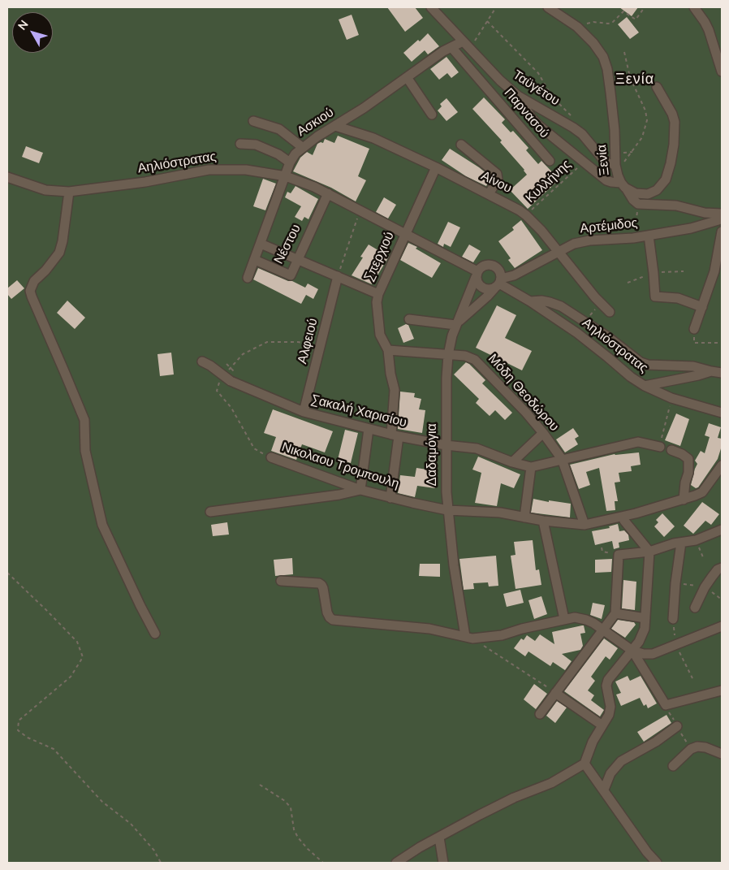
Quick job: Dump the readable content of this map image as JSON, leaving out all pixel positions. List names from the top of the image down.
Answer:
{
  "streets": {
    "street": [
      "Ταϋγέτου",
      "Παρνασού",
      "Ασκιού",
      "Ξενία",
      "Αηλιόστρατας",
      "Αίνου",
      "Αρτέμιδος",
      "Νέστου",
      "Σπερχιού",
      "Αλφειού",
      "Μόδη Θεοδώρου",
      "Σακαλή Χαρισίου",
      "Δαδαμόγια",
      "Νικολαου Τρομπουλη"
    ],
    "path": ["Κυλλήνης"]
  },
  "crossings": [
    ["Ταϋγέτου", "Ασκιού"],
    ["Ταϋγέτου", "Ξενία"],
    ["Παρνασού", "Ασκιού"],
    ["Ασκιού", "Αηλιόστρατας"],
    ["Ασκιού", "Αίνου"],
    ["Ασκιού", "Νέστου"],
    ["Αηλιόστρατας", "Αρτέμιδος"],
    ["Αηλιόστρατας", "Νέστου"],
    ["Αηλιόστρατας", "Σπερχιού"],
    ["Αηλιόστρατας", "Δαδαμόγια"],
    ["Κυλλήνης", "Αίνου"],
    ["Αίνου", "Αρτέμιδος"],
    ["Αίνου", "Σπερχιού"],
    ["Αρτέμιδος", "Δαδαμόγια"],
    ["Σπερχιού", "Μόδη Θεοδώρου"],
    ["Σπερχιού", "Σακαλή Χαρισίου"],
    ["Σπερχιού", "Νικολαου Τρομπουλη"],
    ["Αλφειού", "Σακαλή Χαρισίου"],
    ["Μόδη Θεοδώρου", "Σακαλή Χαρισίου"],
    ["Μόδη Θεοδώρου", "Δαδαμόγια"],
    ["Μόδη Θεοδώρου", "Νικολαου Τρομπουλη"],
    ["Σακαλή Χαρισίου", "Δαδαμόγια"],
    ["Δαδαμόγια", "Νικολαου Τρομπουλη"]
  ],
  "districts": ["Ξενία"],
  "north": "top left"
}
